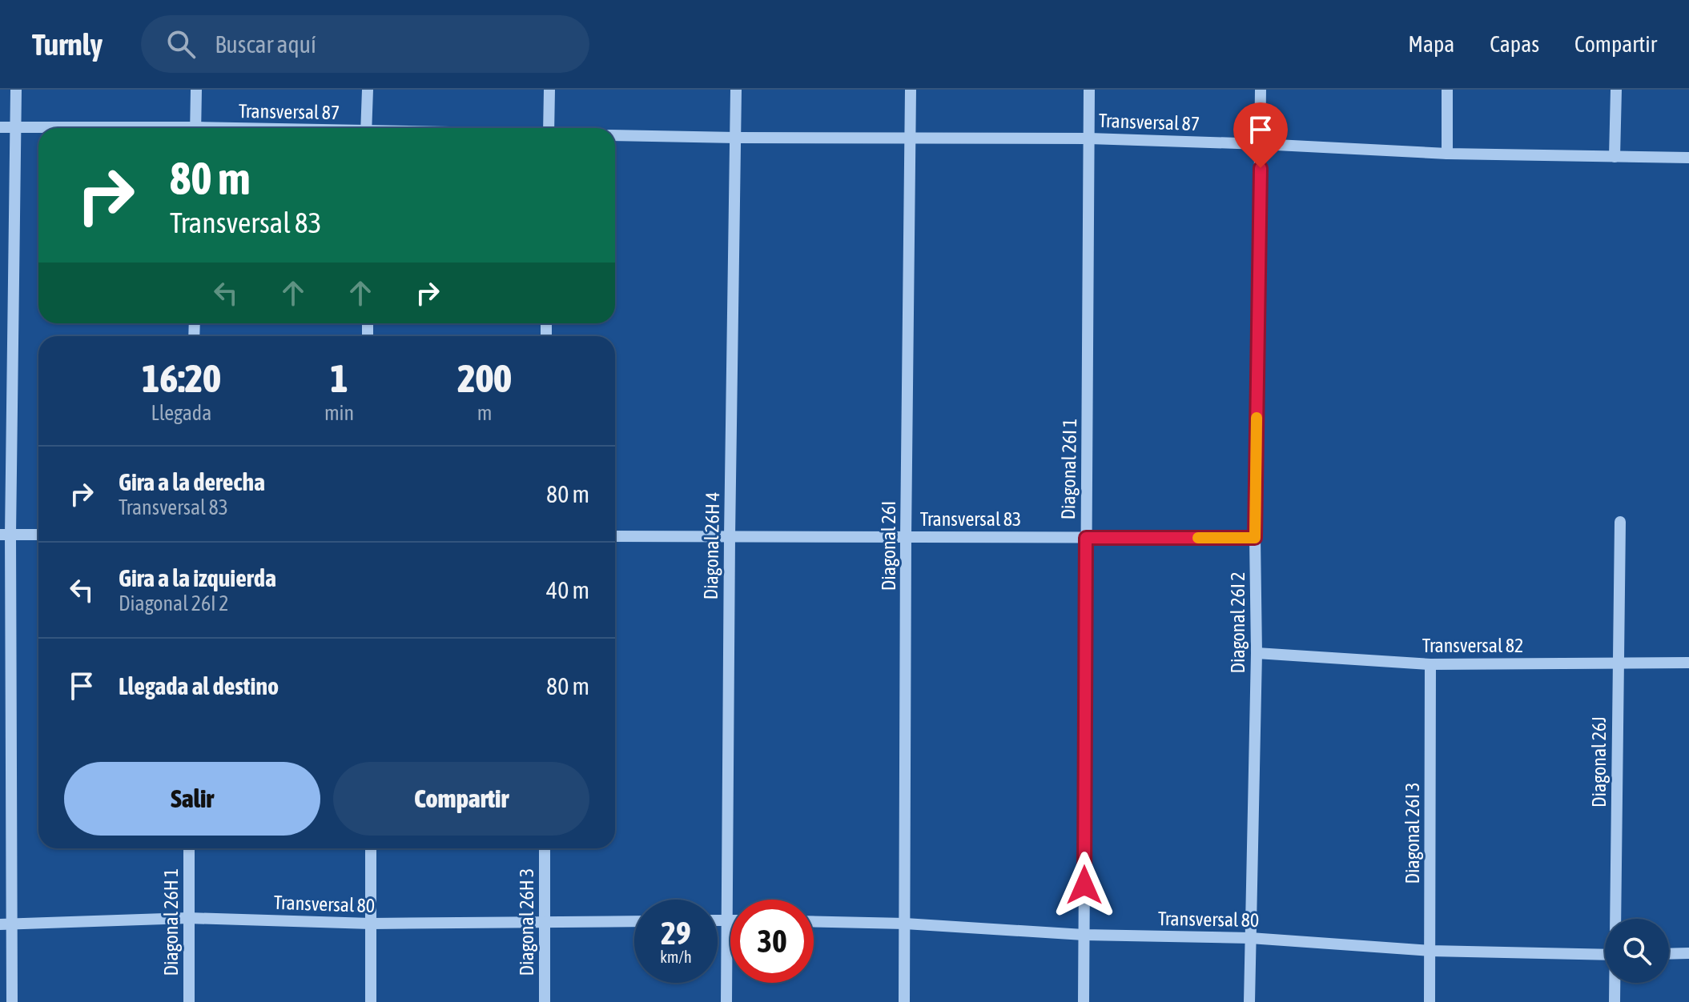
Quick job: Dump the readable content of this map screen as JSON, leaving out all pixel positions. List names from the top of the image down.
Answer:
{
  "streets": {
    "street": [
      "Transversal 87",
      "Diagonal 26I 1",
      "Transversal 83",
      "Diagonal 26H 4",
      "Diagonal 26I",
      "Diagonal 26I 2",
      "Transversal 82",
      "Diagonal 26J",
      "Diagonal 26I 3",
      "Transversal 80",
      "Diagonal 26H 1",
      "Diagonal 26H 3"
    ]
  },
  "crossings": [
    ["Transversal 87", "Diagonal 26I 1"],
    ["Transversal 87", "Diagonal 26H 4"],
    ["Transversal 87", "Diagonal 26I"],
    ["Transversal 87", "Diagonal 26I 2"],
    ["Diagonal 26I 1", "Transversal 83"],
    ["Diagonal 26I 1", "Transversal 80"],
    ["Transversal 83", "Diagonal 26H 4"],
    ["Transversal 83", "Diagonal 26I"],
    ["Transversal 83", "Diagonal 26I 2"],
    ["Diagonal 26I", "Transversal 80"],
    ["Diagonal 26I 2", "Transversal 82"],
    ["Diagonal 26I 2", "Transversal 80"],
    ["Transversal 82", "Diagonal 26J"],
    ["Transversal 82", "Diagonal 26I 3"],
    ["Diagonal 26I 3", "Transversal 80"],
    ["Transversal 80", "Diagonal 26H 1"],
    ["Transversal 80", "Diagonal 26H 3"]
  ],
  "page": {
    "header": "Turnly",
    "search": "Buscar aquí",
    "nav": ["Mapa", "Capas", "Compartir"],
    "turn": ["80 m", "Transversal 83"],
    "eta": [
      "16:20",
      "Llegada",
      "1",
      "min",
      "200",
      "m"
    ],
    "list": [
      {
        "name": "Gira a la derecha",
        "note": "Transversal 83",
        "value": "80 m"
      },
      {
        "name": "Gira a la izquierda",
        "note": "Diagonal 26I 2",
        "value": "40 m"
      },
      {
        "name": "Llegada al destino",
        "value": "80 m"
      }
    ],
    "buttons": ["Salir", "Compartir"],
    "speed": "29 km/h",
    "limit": "30"
  }
}
